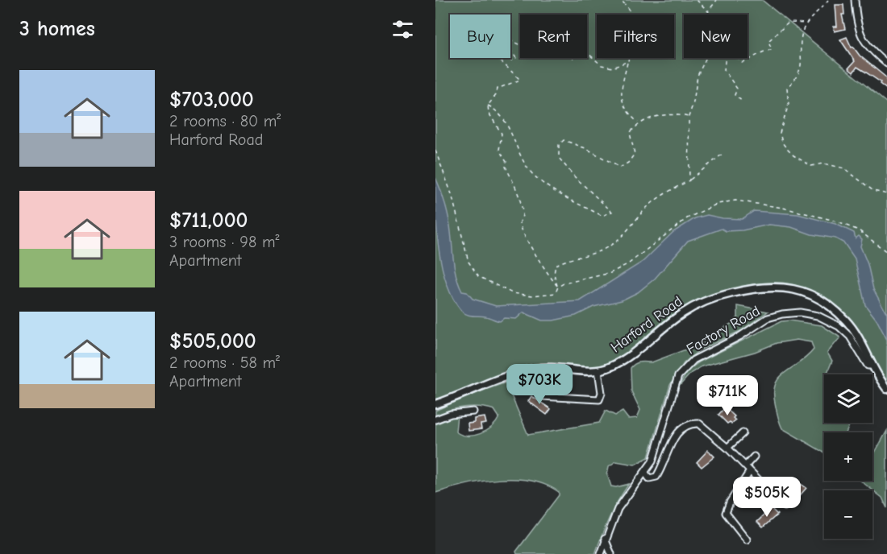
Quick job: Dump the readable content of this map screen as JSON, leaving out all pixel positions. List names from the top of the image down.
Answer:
{
  "streets": {
    "main road": ["Harford Road"],
    "street": ["Factory Road"]
  },
  "crossings": [
    ["Harford Road", "Factory Road"]
  ],
  "page": {
    "heading": "3 homes",
    "chip": [
      "Buy",
      "Rent",
      "Filters",
      "New"
    ],
    "list": [
      {
        "name": "$703,000",
        "note": "2 rooms · 80 m² · Harford Road"
      },
      {
        "name": "$711,000",
        "note": "3 rooms · 98 m² · Apartment"
      },
      {
        "name": "$505,000",
        "note": "2 rooms · 58 m² · Apartment"
      }
    ],
    "price": ["$703K", "$711K", "$505K"],
    "map_buttons": ["+", "−"]
  }
}
